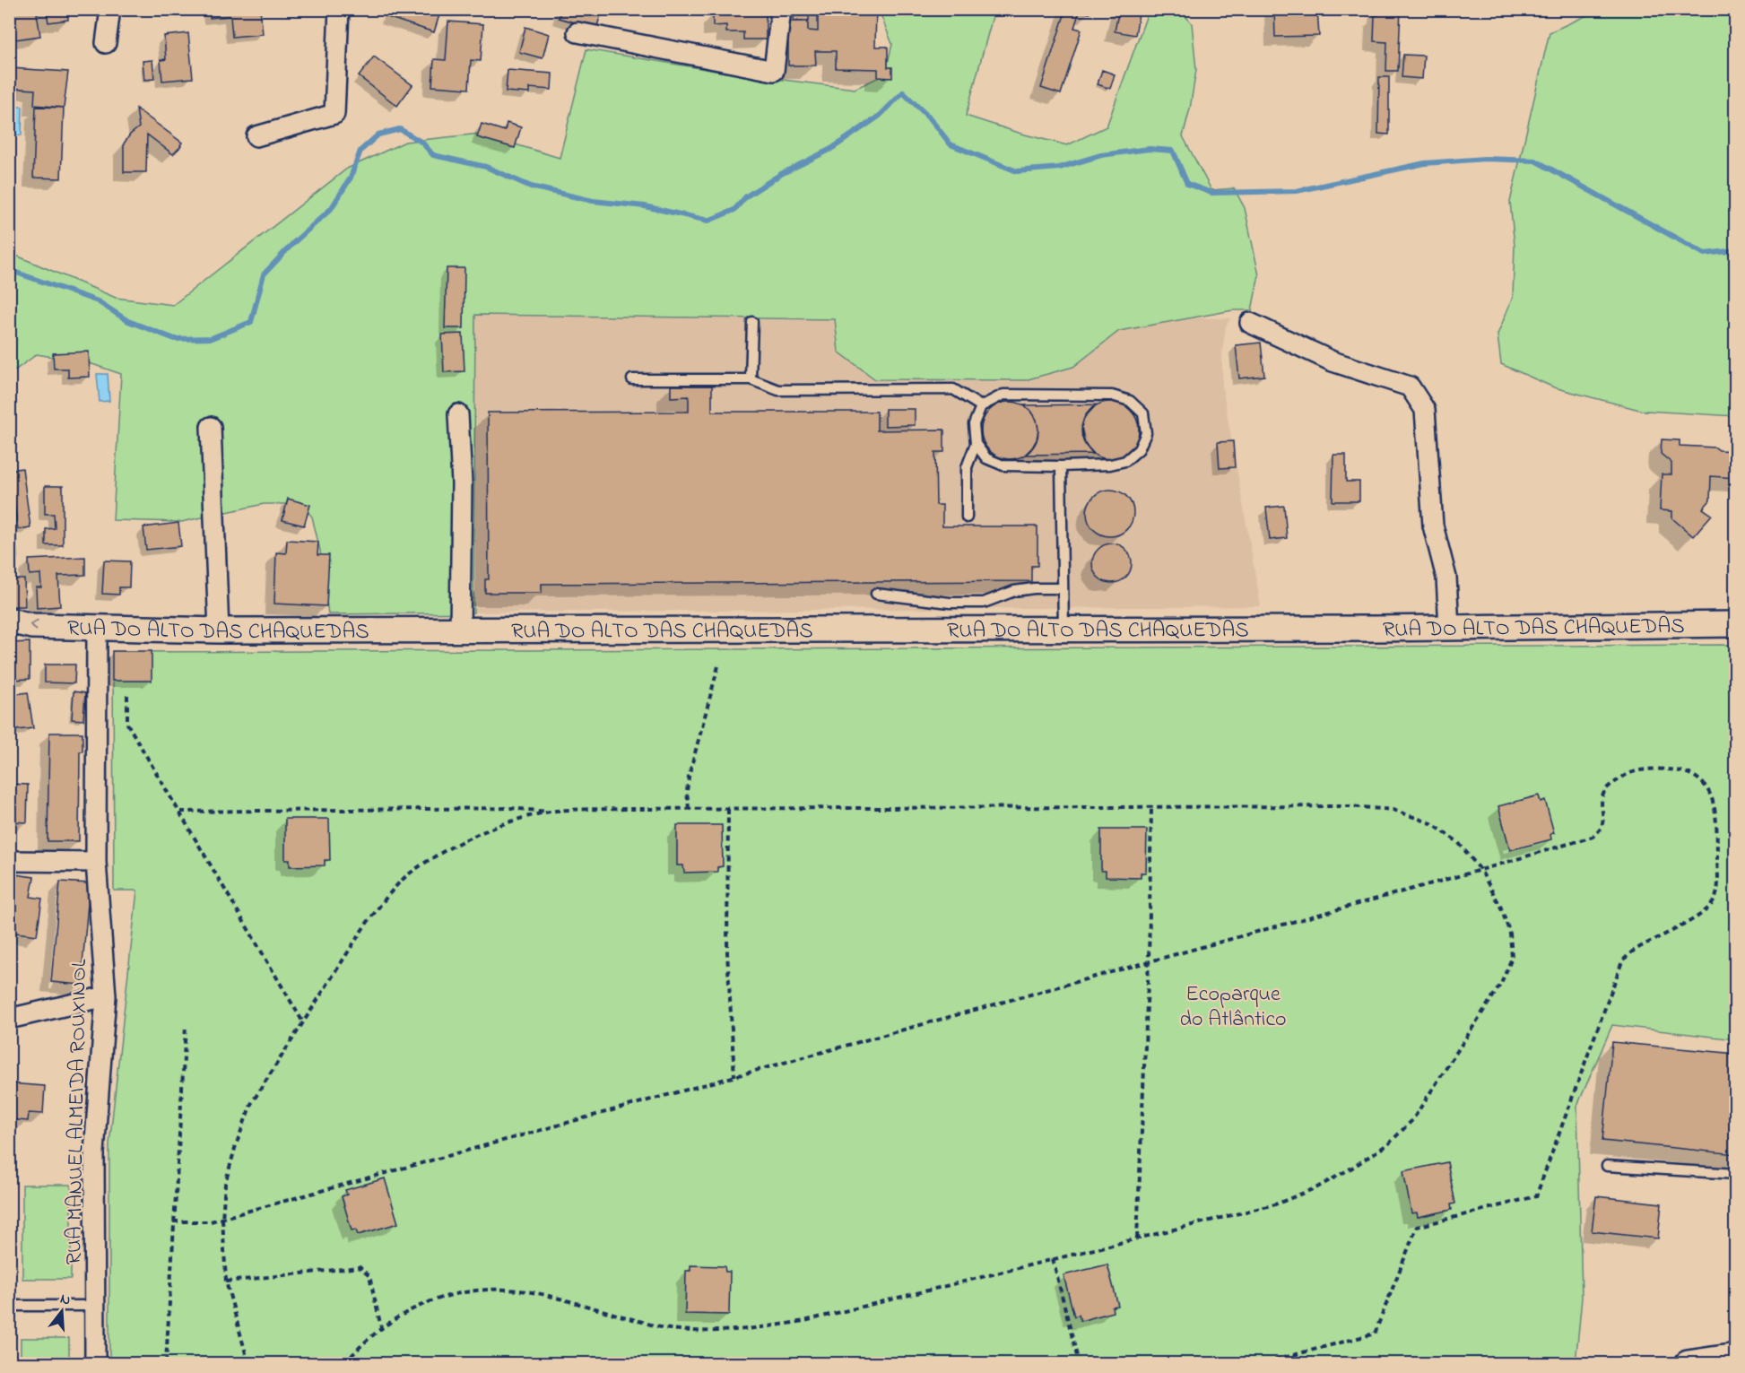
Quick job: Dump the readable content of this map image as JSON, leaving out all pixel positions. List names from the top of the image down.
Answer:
{
  "streets": {
    "street": ["RUA DO ALTO DAS CHAQUEDAS", "RUA MANUEL ALMEIDA ROUXINOL"]
  },
  "crossings": [
    ["RUA DO ALTO DAS CHAQUEDAS", "RUA MANUEL ALMEIDA ROUXINOL"]
  ],
  "parks": ["Ecoparque do Atlântico"],
  "north": "top"
}
